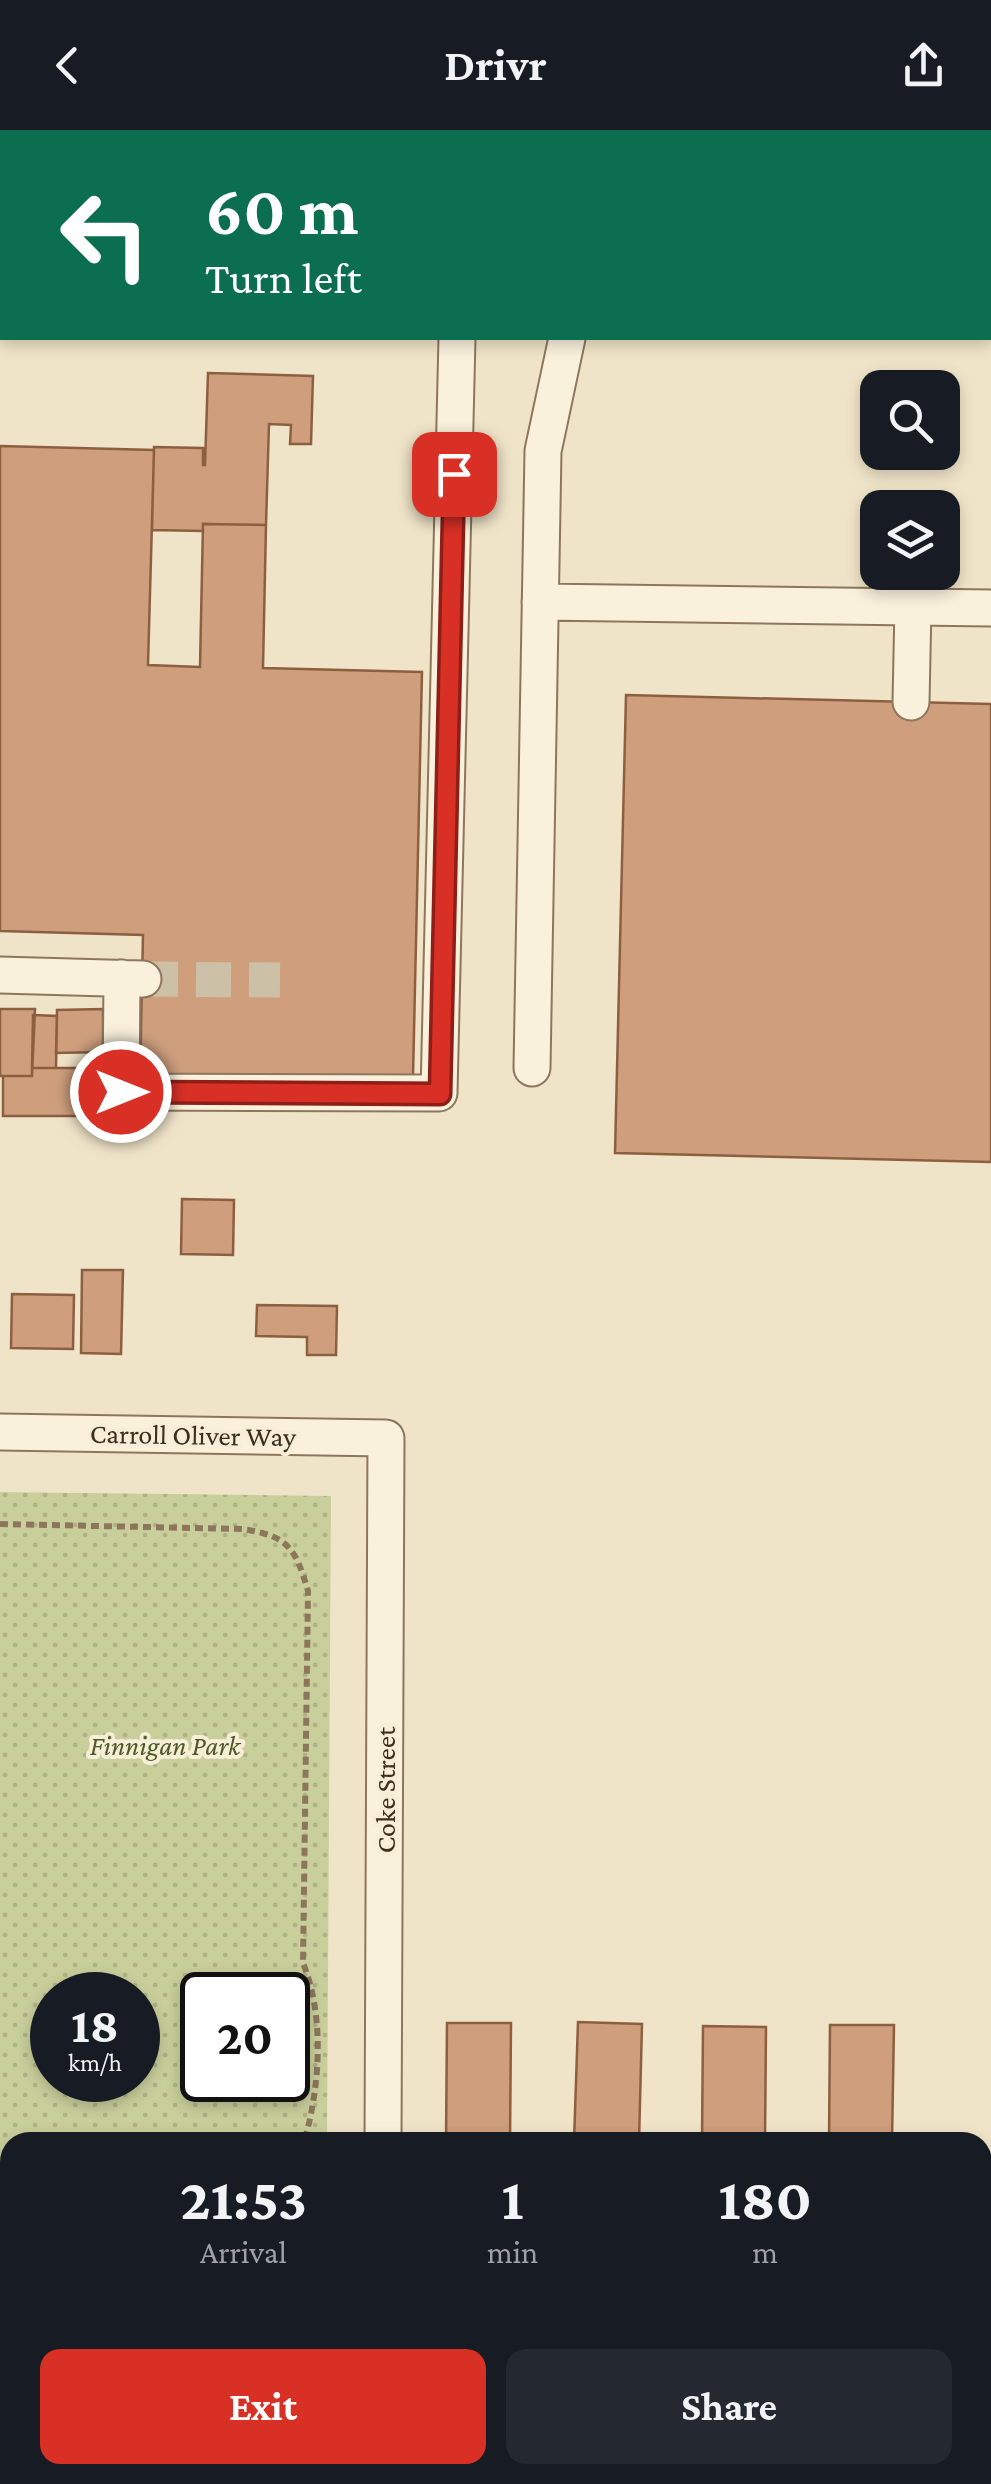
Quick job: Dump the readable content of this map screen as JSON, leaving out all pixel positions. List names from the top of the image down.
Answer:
{
  "streets": {
    "street": ["Carroll Oliver Way", "Coke Street"]
  },
  "crossings": [
    ["Carroll Oliver Way", "Coke Street"]
  ],
  "parks": ["Finnigan Park"],
  "page": {
    "header": "Drivr",
    "turn": ["60 m", "Turn left"],
    "speed": "18 km/h",
    "limit": "20",
    "eta": [
      "21:53",
      "Arrival",
      "1",
      "min",
      "180",
      "m"
    ],
    "buttons": ["Exit", "Share"]
  }
}
